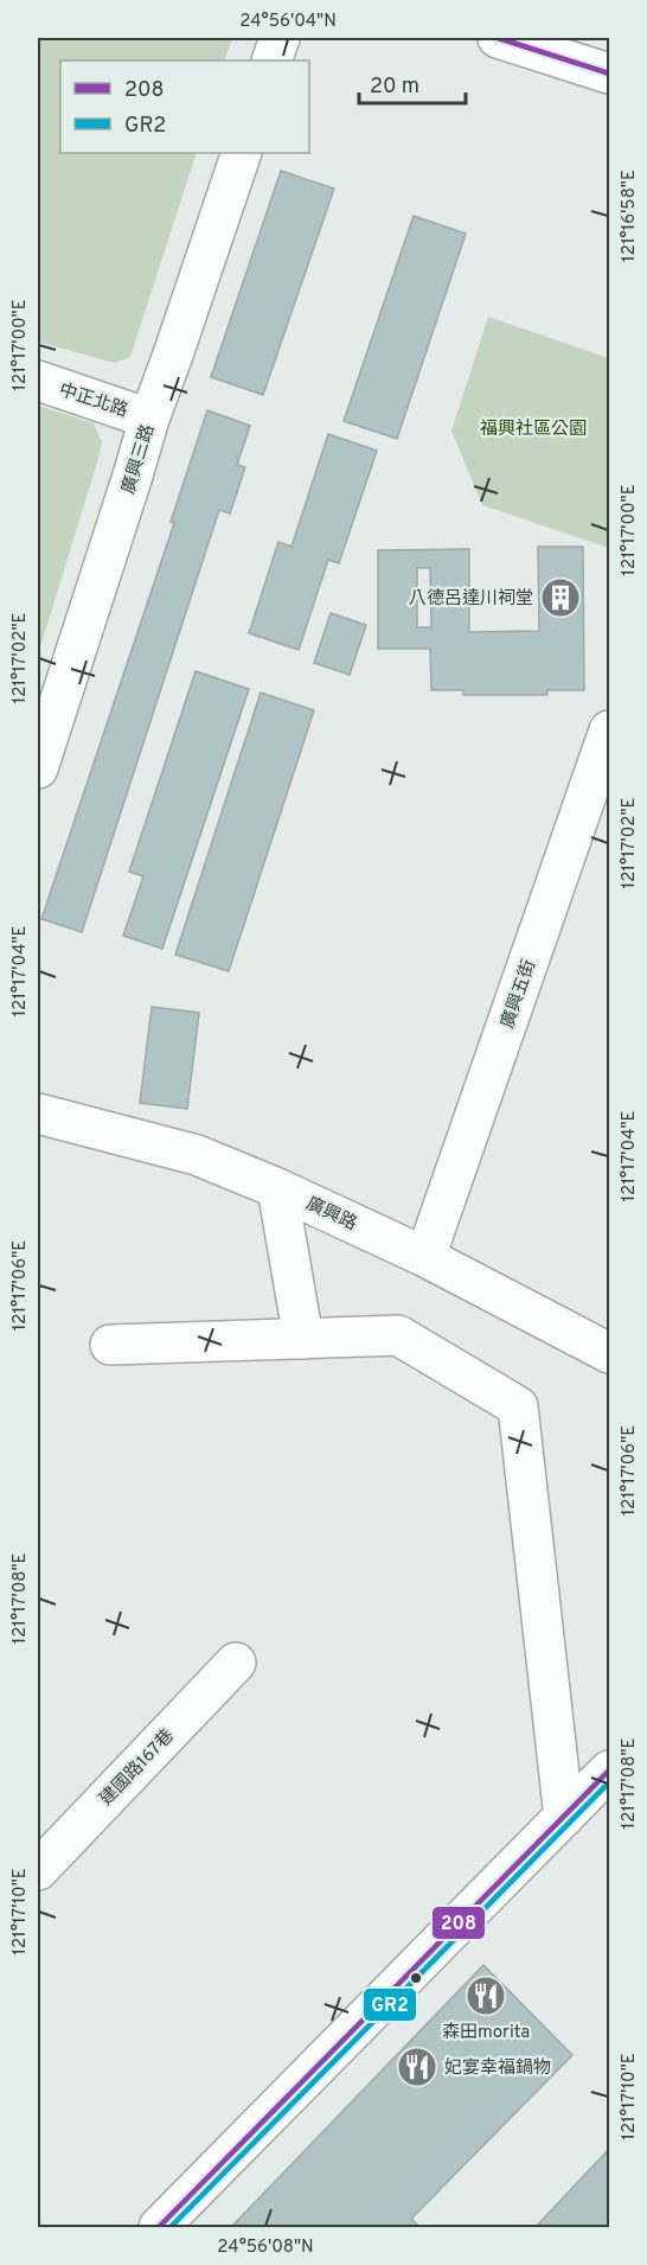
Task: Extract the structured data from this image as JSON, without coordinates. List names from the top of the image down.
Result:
{
  "streets": {
    "street": [
      "中正北路",
      "廣興三路",
      "廣興五街",
      "廣興路",
      "建國路167巷"
    ]
  },
  "crossings": [
    ["中正北路", "廣興三路"],
    ["廣興五街", "廣興路"]
  ],
  "parks": ["福興社區公園"],
  "places": {
    "building": ["八德呂達川祠堂"],
    "restaurant": ["森田morita", "妃宴幸福鍋物"]
  },
  "lines": ["transit line 208", "transit line GR2"],
  "legend": ["208", "GR2"],
  "scale_bar": "20 m",
  "coordinates": [
    "24°56'04\"N",
    "121°16'58\"E",
    "121°17'00\"E",
    "121°17'02\"E",
    "121°17'04\"E",
    "121°17'06\"E",
    "121°17'08\"E",
    "121°17'10\"E",
    "24°56'08\"N"
  ]
}
